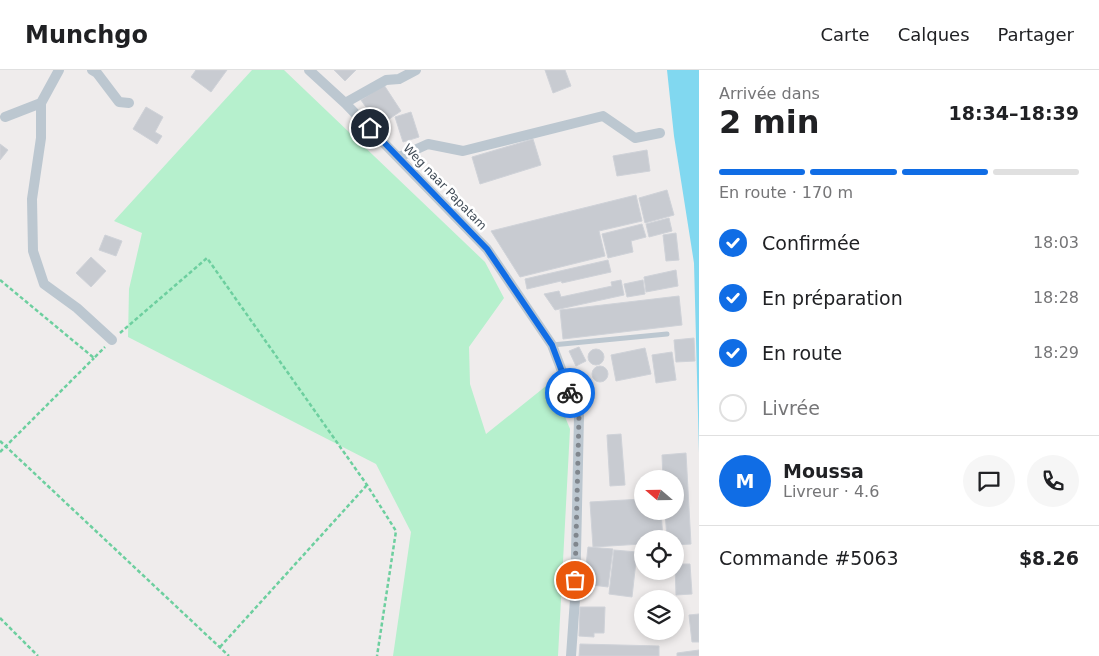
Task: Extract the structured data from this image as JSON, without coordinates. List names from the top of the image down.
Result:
{
  "streets": {
    "street": ["Weg naar Papatam"]
  },
  "north": "left",
  "page": {
    "header": "Munchgo",
    "nav": ["Carte", "Calques", "Partager"],
    "heading": ["2 min", "Arrivée dans", "18:34–18:39"],
    "panel": [
      "Moussa",
      "Livreur · 4.6",
      "Commande #5063",
      "$8.26"
    ],
    "bar": "En route · 170 m",
    "list": [
      ["Confirmée", "18:03"],
      ["En préparation", "18:28"],
      ["En route", "18:29"],
      "Livrée"
    ],
    "round": "M"
  }
}
